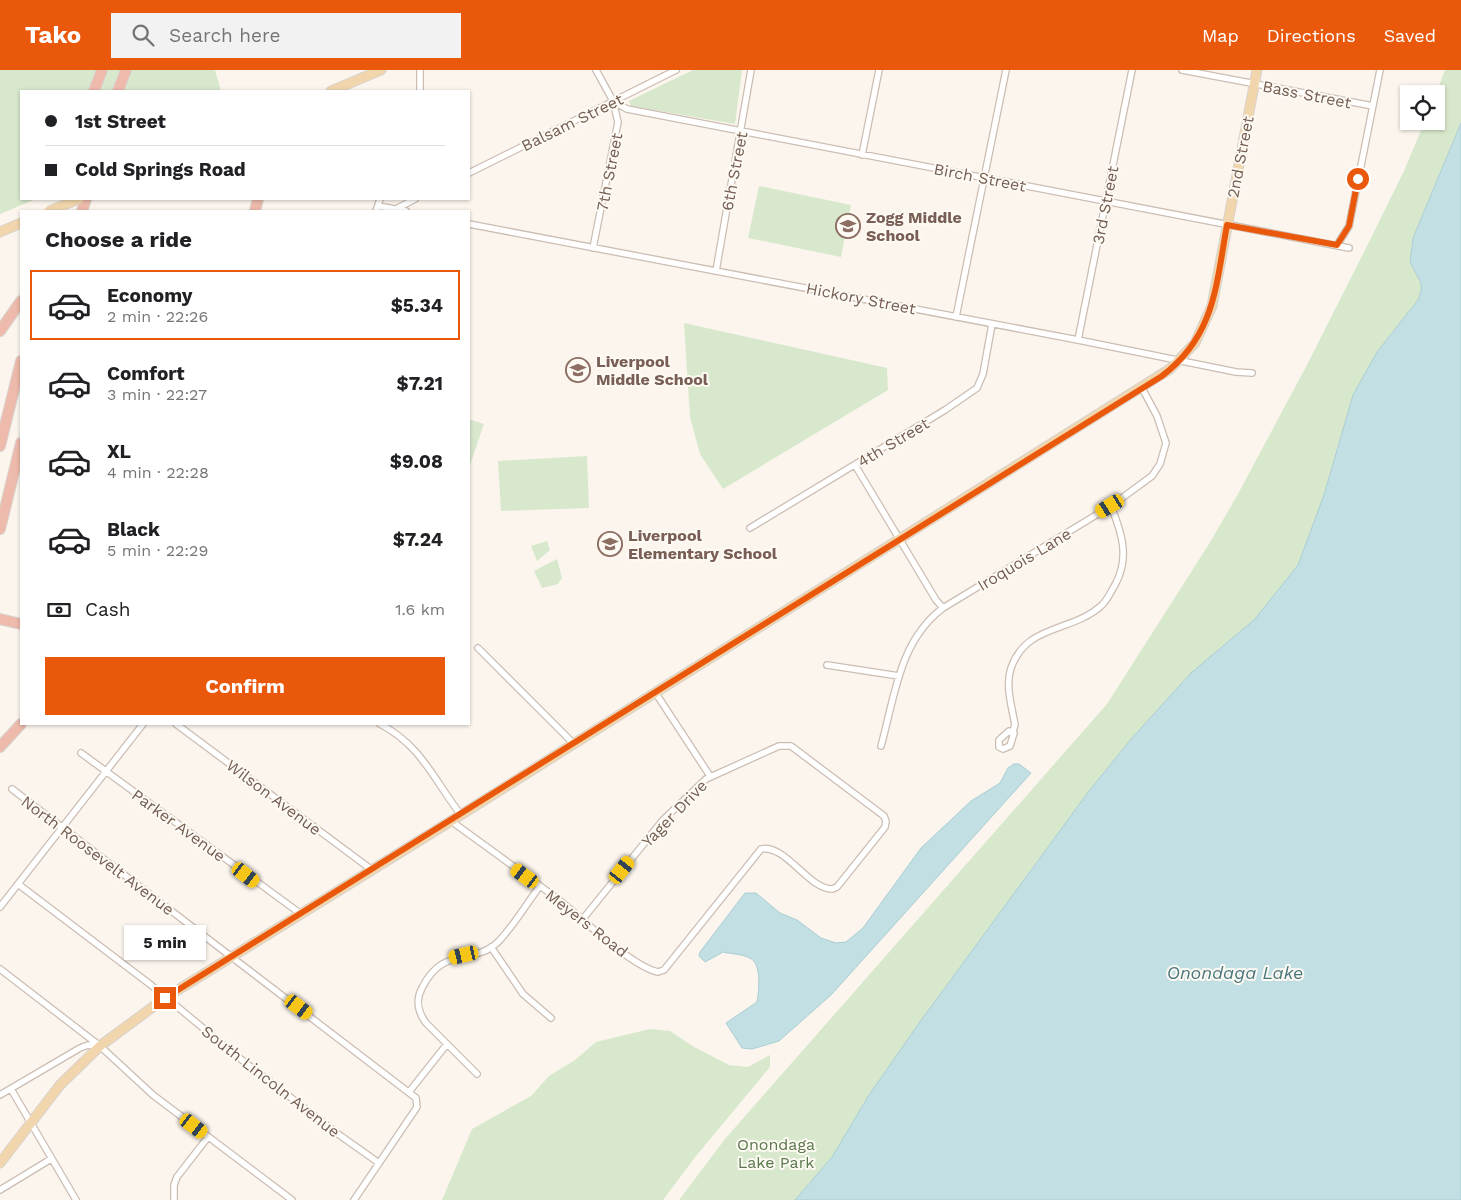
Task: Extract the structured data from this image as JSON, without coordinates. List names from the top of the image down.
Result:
{
  "streets": {
    "main road": ["2nd Street"],
    "street": [
      "Bass Street",
      "Balsam Street",
      "6th Street",
      "7th Street",
      "Birch Street",
      "3rd Street",
      "Hickory Street",
      "4th Street",
      "Iroquois Lane",
      "Wilson Avenue",
      "Yager Drive",
      "Parker Avenue",
      "North Roosevelt Avenue",
      "Meyers Road",
      "South Lincoln Avenue"
    ]
  },
  "crossings": [
    ["Bass Street", "2nd Street"],
    ["Balsam Street", "7th Street"],
    ["Balsam Street", "Birch Street"],
    ["2nd Street", "Birch Street"],
    ["2nd Street", "Hickory Street"],
    ["2nd Street", "Iroquois Lane"],
    ["2nd Street", "Wilson Avenue"],
    ["2nd Street", "Parker Avenue"],
    ["2nd Street", "North Roosevelt Avenue"],
    ["2nd Street", "Meyers Road"],
    ["2nd Street", "South Lincoln Avenue"],
    ["6th Street", "Birch Street"],
    ["6th Street", "Hickory Street"],
    ["7th Street", "Birch Street"],
    ["7th Street", "Hickory Street"],
    ["Birch Street", "3rd Street"],
    ["3rd Street", "Hickory Street"],
    ["Hickory Street", "4th Street"],
    ["Yager Drive", "Meyers Road"]
  ],
  "water": ["Onondaga Lake"],
  "parks": ["Onondaga Lake Park"],
  "places": {
    "school or university": ["Zogg Middle School", "Liverpool Middle School", "Liverpool Elementary School"]
  },
  "page": {
    "header": "Tako",
    "search": "Search here",
    "nav": ["Map", "Directions", "Saved"],
    "banner": ["1st Street", "Cold Springs Road"],
    "heading": "Choose a ride",
    "list": [
      {
        "name": "Economy",
        "note": "2 min · 22:26",
        "value": "$5.34"
      },
      {
        "name": "Comfort",
        "note": "3 min · 22:27",
        "value": "$7.21"
      },
      {
        "name": "XL",
        "note": "4 min · 22:28",
        "value": "$9.08"
      },
      {
        "name": "Black",
        "note": "5 min · 22:29",
        "value": "$7.24"
      }
    ],
    "pay": ["Cash", "1.6 km"],
    "buttons": "Confirm",
    "bubble": "5 min"
  }
}
